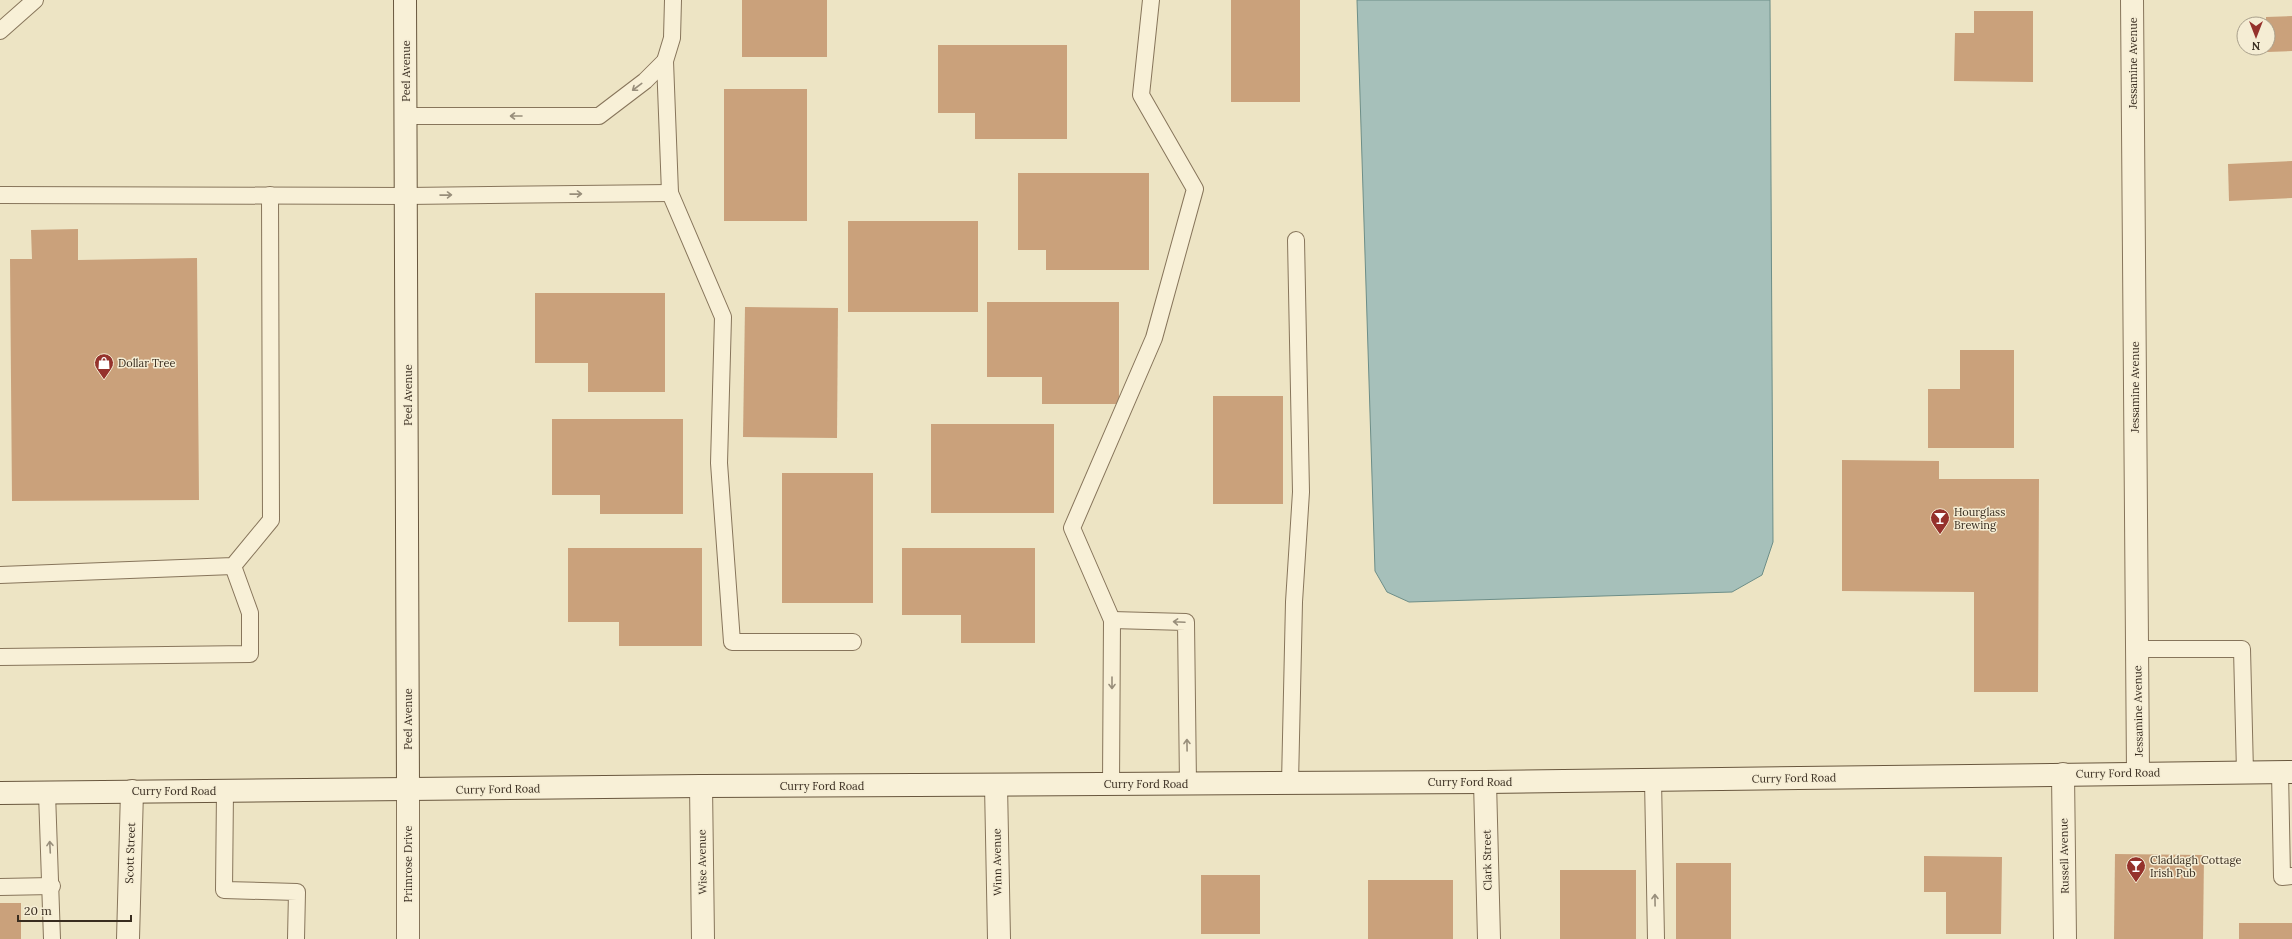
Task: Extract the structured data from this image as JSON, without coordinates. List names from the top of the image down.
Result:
{
  "streets": {
    "street": [
      "Jessamine Avenue",
      "Peel Avenue",
      "Curry Ford Road",
      "Scott Street",
      "Russell Avenue",
      "Clark Street",
      "Wise Avenue",
      "Winn Avenue",
      "Primrose Drive"
    ]
  },
  "crossings": [
    ["Jessamine Avenue", "Curry Ford Road"],
    ["Peel Avenue", "Curry Ford Road"],
    ["Peel Avenue", "Primrose Drive"],
    ["Curry Ford Road", "Scott Street"],
    ["Curry Ford Road", "Russell Avenue"],
    ["Curry Ford Road", "Clark Street"],
    ["Curry Ford Road", "Wise Avenue"],
    ["Curry Ford Road", "Winn Avenue"],
    ["Curry Ford Road", "Primrose Drive"]
  ],
  "places": {
    "shop": ["Dollar Tree"],
    "bar": ["Hourglass Brewing", "Claddagh Cottage Irish Pub"]
  },
  "scale_bar": "20 m",
  "north": "bottom"
}
